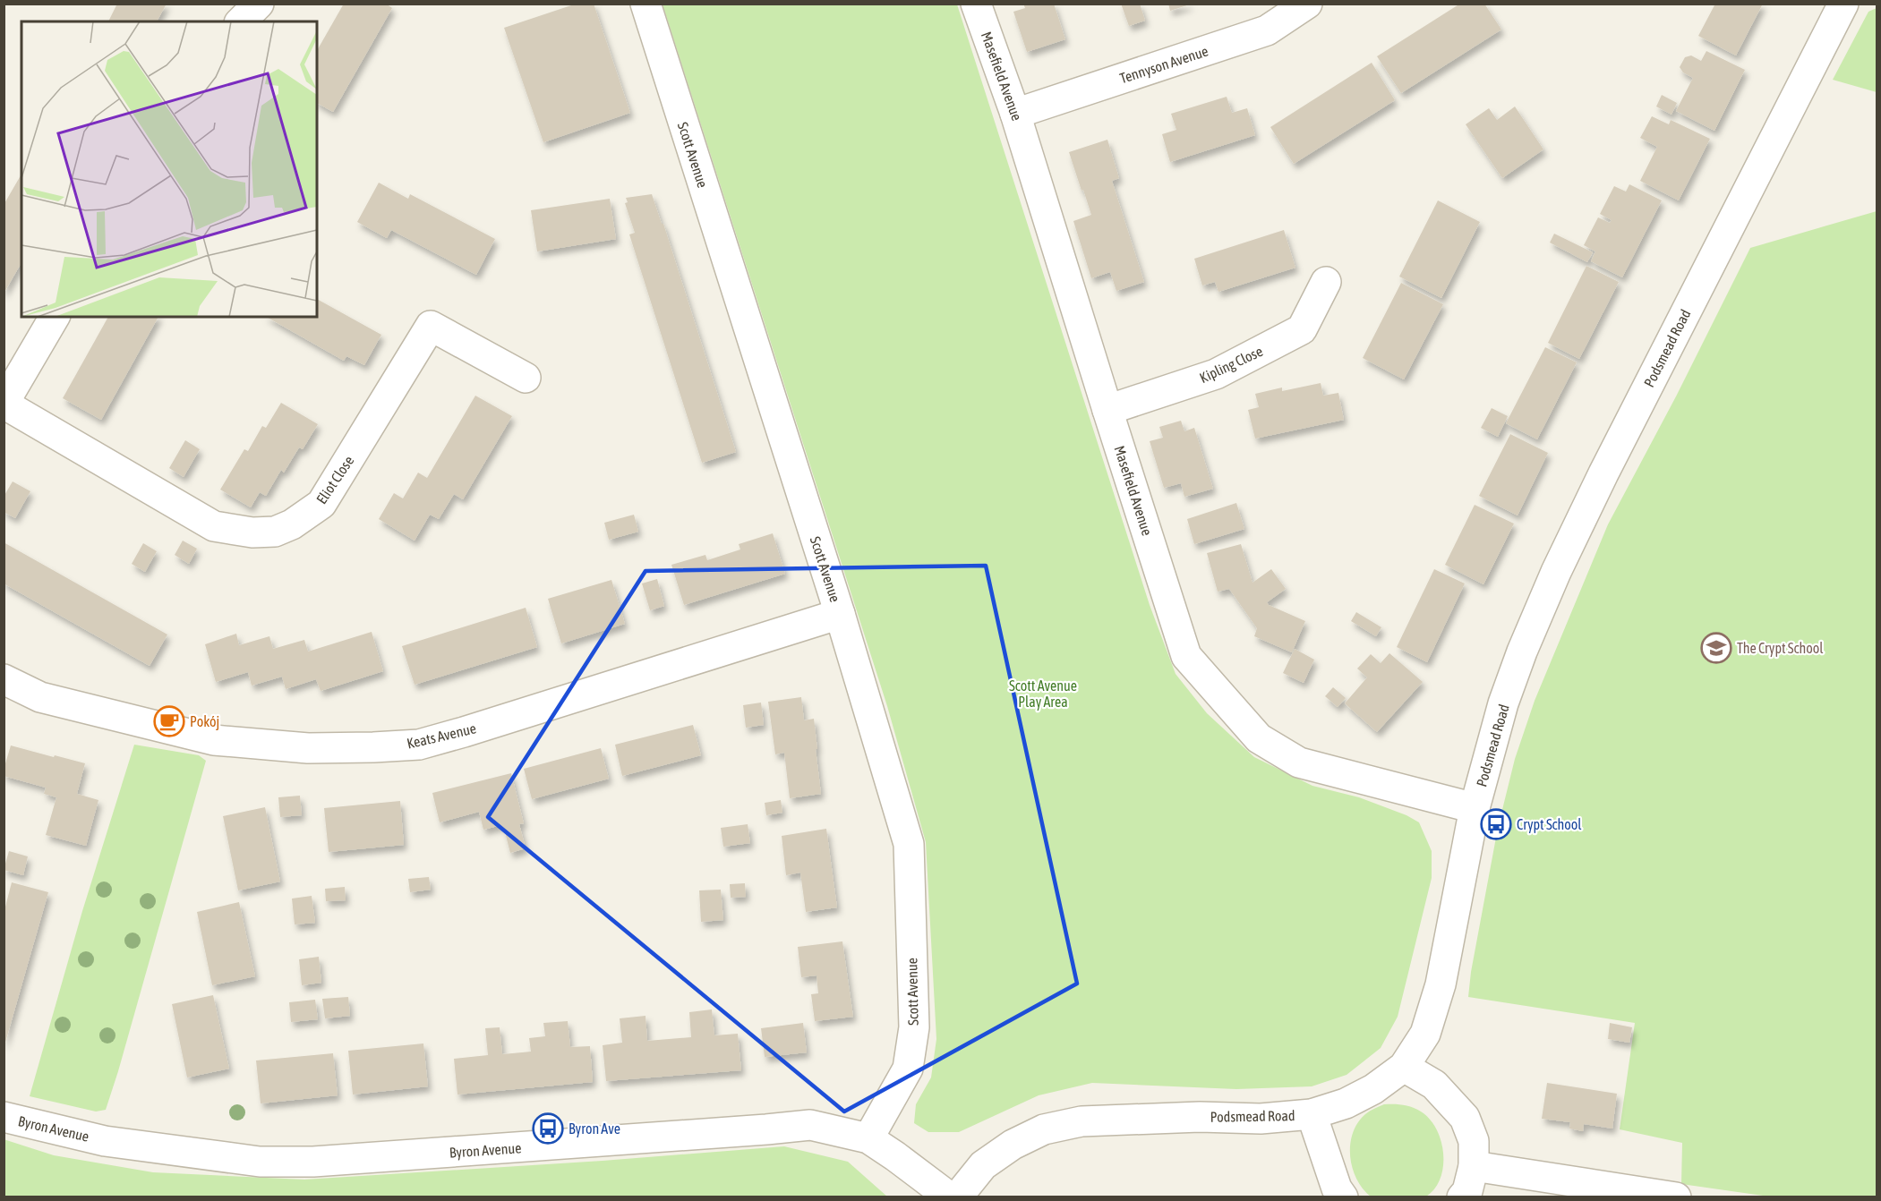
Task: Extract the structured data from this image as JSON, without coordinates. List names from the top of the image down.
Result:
{
  "streets": {
    "street": [
      "Tennyson Avenue",
      "Masefield Avenue",
      "Scott Avenue",
      "Podsmead Road",
      "Kipling Close",
      "Eliot Close",
      "Keats Avenue",
      "Byron Avenue"
    ]
  },
  "crossings": [
    ["Tennyson Avenue", "Masefield Avenue"],
    ["Masefield Avenue", "Podsmead Road"],
    ["Masefield Avenue", "Kipling Close"],
    ["Scott Avenue", "Keats Avenue"],
    ["Scott Avenue", "Byron Avenue"]
  ],
  "parks": ["Scott Avenue Play Area"],
  "places": {
    "school or university": ["The Crypt School"],
    "cafe": ["Pokój"],
    "bus stop": ["Crypt School", "Byron Ave"]
  }
}
